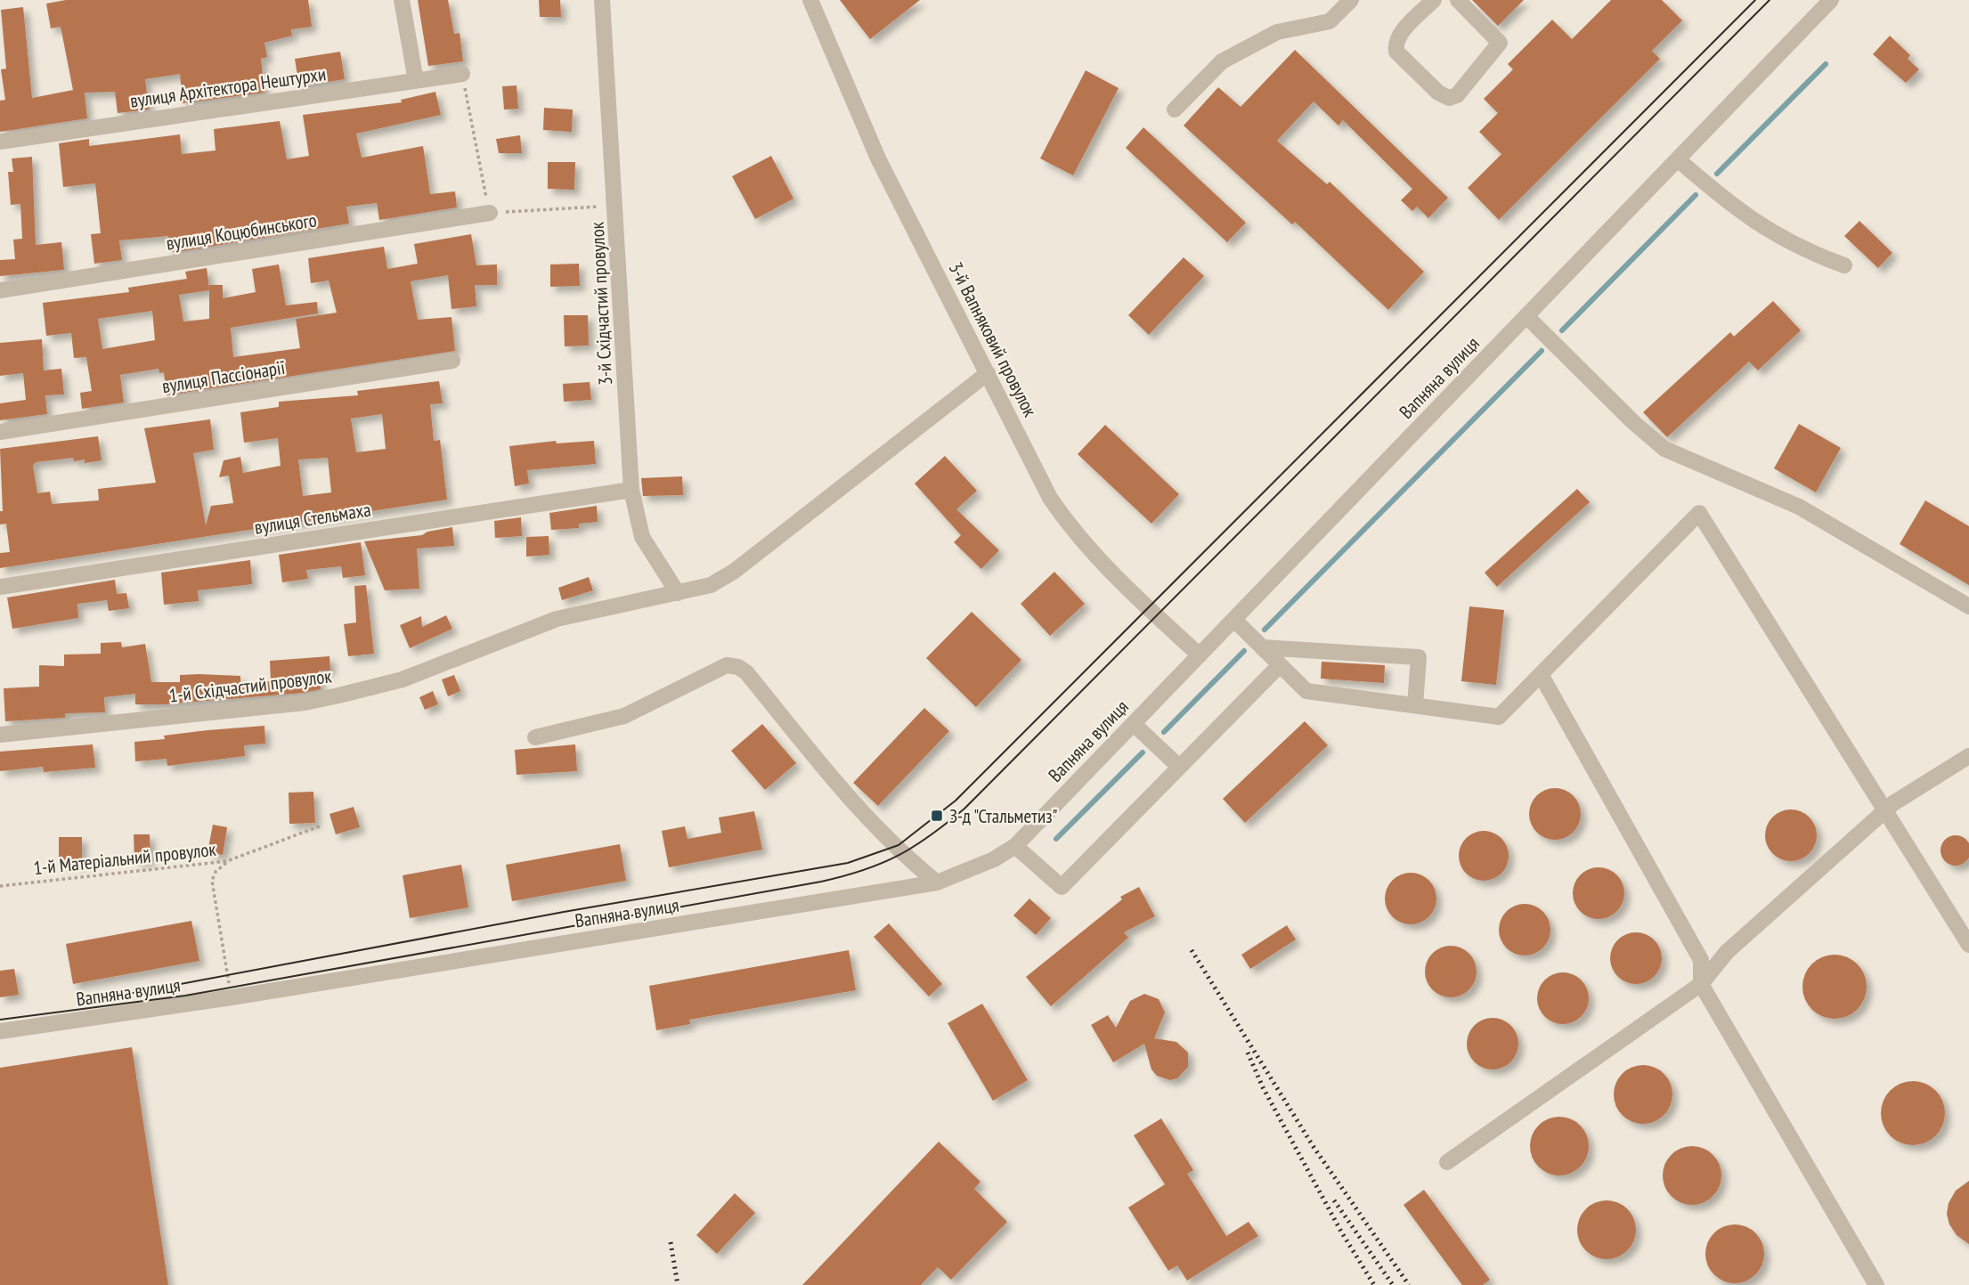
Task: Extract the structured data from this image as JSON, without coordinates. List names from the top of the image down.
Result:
{
  "streets": {
    "street": [
      "вулиця Архітектора Нештурхи",
      "вулиця Коцюбинського",
      "3-й Східчастий провулок",
      "3-й Вапняковий провулок",
      "вулиця Пассіонарії",
      "Вапняна вулиця",
      "вулиця Стельмаха",
      "1-й Східчастий провулок"
    ],
    "path": ["1-й Матеріальний провулок"]
  },
  "crossings": [
    ["3-й Східчастий провулок", "вулиця Стельмаха"],
    ["3-й Східчастий провулок", "1-й Східчастий провулок"],
    ["3-й Вапняковий провулок", "Вапняна вулиця"],
    ["3-й Вапняковий провулок", "1-й Східчастий провулок"]
  ],
  "places": {
    "transit": ["З-д \"Стальметиз\""]
  }
}
